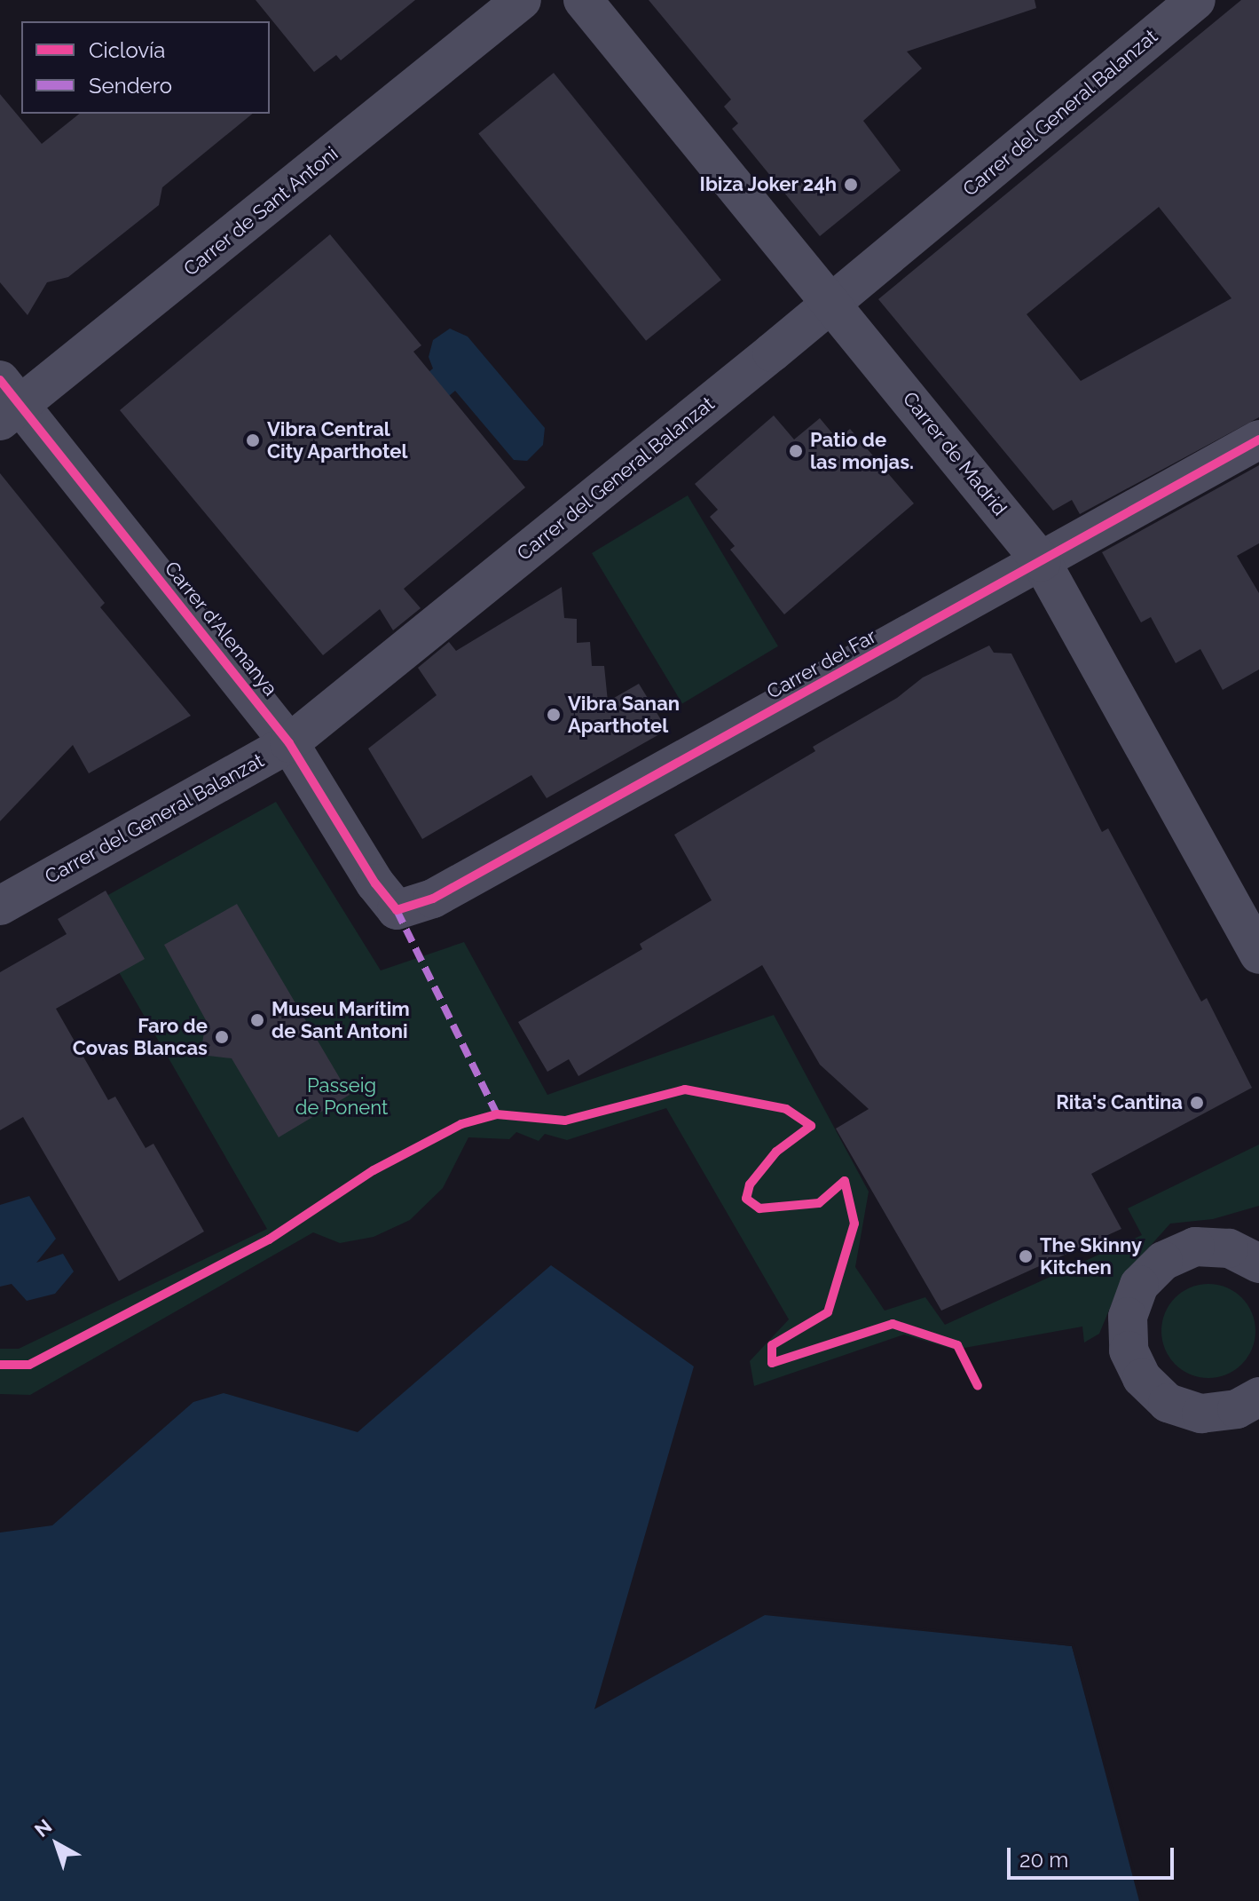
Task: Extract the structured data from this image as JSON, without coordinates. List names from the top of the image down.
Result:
{
  "streets": {
    "street": [
      "Carrer del General Balanzat",
      "Carrer de Sant Antoni",
      "Carrer de Madrid",
      "Carrer d'Alemanya",
      "Carrer del Far"
    ]
  },
  "crossings": [
    ["Carrer del General Balanzat", "Carrer de Madrid"],
    ["Carrer del General Balanzat", "Carrer d'Alemanya"],
    ["Carrer de Sant Antoni", "Carrer d'Alemanya"],
    ["Carrer de Madrid", "Carrer del Far"],
    ["Carrer d'Alemanya", "Carrer del Far"]
  ],
  "parks": ["Passeig de Ponent"],
  "places": [
    "Ibiza Joker 24h",
    "Vibra Central City Aparthotel",
    "Patio de las monjas.",
    "Vibra Sanan Aparthotel",
    "Museu Marítim de Sant Antoni",
    "Faro de Covas Blancas",
    "Rita's Cantina",
    "The Skinny Kitchen"
  ],
  "legend": ["Ciclovía", "Sendero"],
  "scale_bar": "20 m",
  "north": "top left"
}
